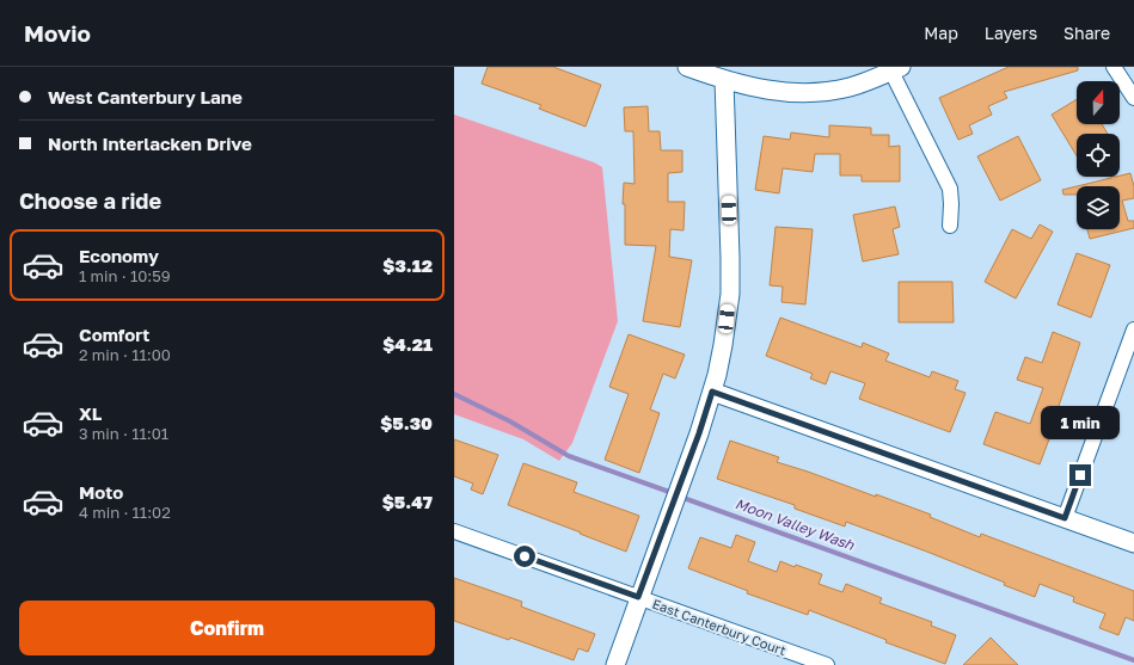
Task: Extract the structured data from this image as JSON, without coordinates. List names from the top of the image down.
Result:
{
  "streets": {
    "street": ["East Canterbury Court"]
  },
  "water": ["Moon Valley Wash"],
  "north": "top",
  "page": {
    "header": "Movio",
    "nav": ["Map", "Layers", "Share"],
    "banner": ["West Canterbury Lane", "North Interlacken Drive"],
    "heading": "Choose a ride",
    "list": [
      {
        "name": "Economy",
        "note": "1 min · 10:59",
        "value": "$3.12"
      },
      {
        "name": "Comfort",
        "note": "2 min · 11:00",
        "value": "$4.21"
      },
      {
        "name": "XL",
        "note": "3 min · 11:01",
        "value": "$5.30"
      },
      {
        "name": "Moto",
        "note": "4 min · 11:02",
        "value": "$5.47"
      }
    ],
    "bubble": "1 min",
    "buttons": "Confirm"
  }
}
